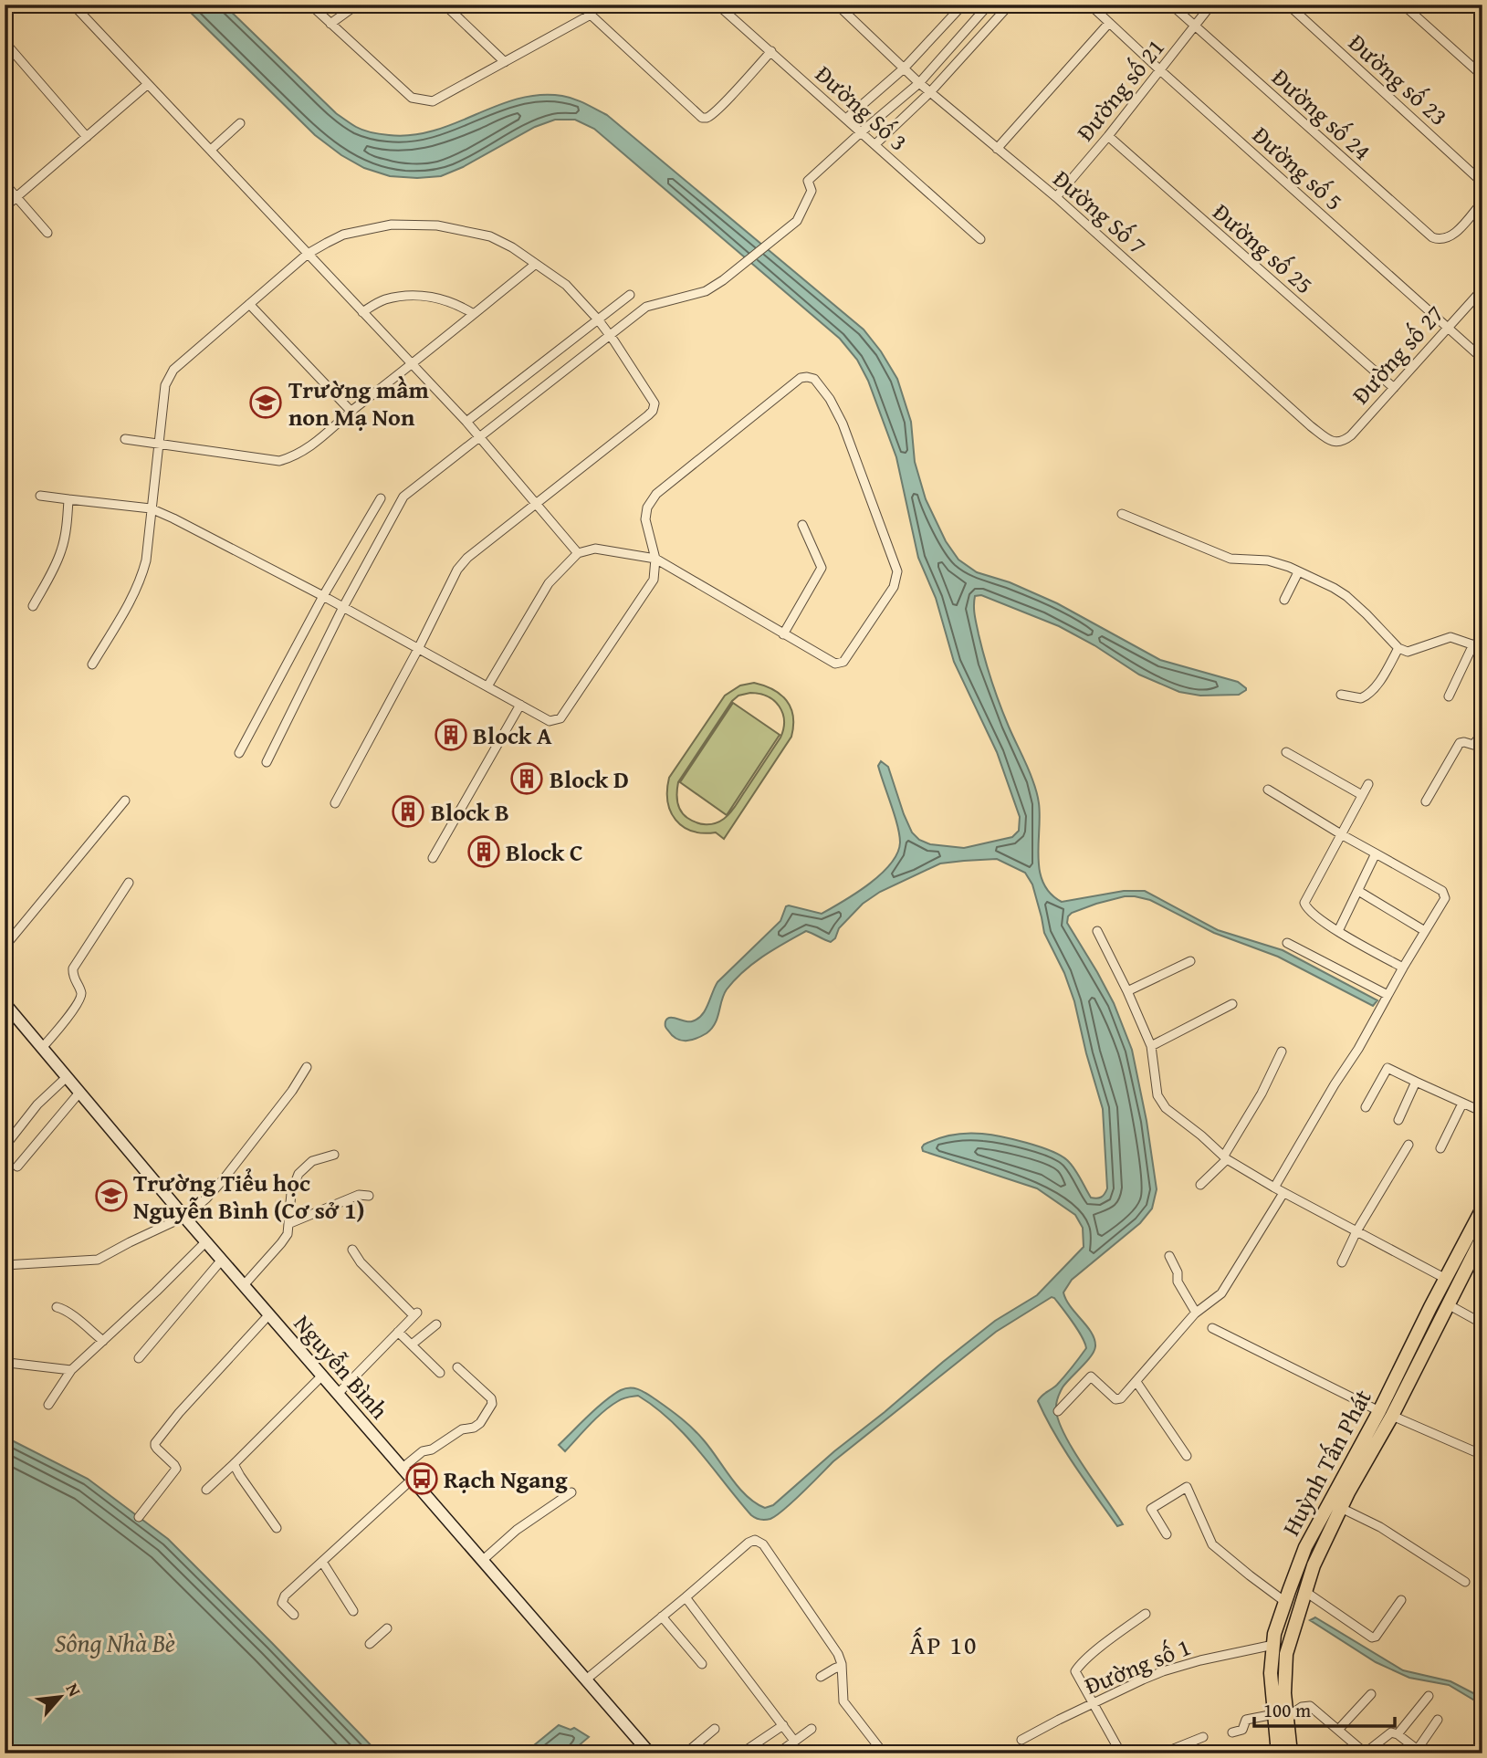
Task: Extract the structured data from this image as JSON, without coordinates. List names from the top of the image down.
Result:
{
  "streets": {
    "main road": ["Nguyễn Bình", "Huỳnh Tấn Phát"],
    "street": [
      "Đường số 23",
      "Đường số 21",
      "Đường Số 3",
      "Đường số 24",
      "Đường số 5",
      "Đường Số 7",
      "Đường số 25",
      "Đường số 27",
      "Đường số 1"
    ]
  },
  "crossings": [
    ["Đường số 21", "Đường số 24"],
    ["Đường số 21", "Đường số 5"],
    ["Đường số 21", "Đường Số 7"],
    ["Đường số 21", "Đường số 25"],
    ["Đường số 5", "Đường số 27"],
    ["Đường Số 7", "Đường số 27"],
    ["Đường số 25", "Đường số 27"],
    ["Huỳnh Tấn Phát", "Đường số 1"]
  ],
  "districts": ["ẤP 10"],
  "water": ["Sông Nhà Bè"],
  "places": {
    "school or university": ["Trường mầm non Mạ Non", "Trường Tiểu học Nguyễn Bình (Cơ sở 1)"],
    "building": [
      "Block A",
      "Block D",
      "Block B",
      "Block C"
    ],
    "bus stop": ["Rạch Ngang"]
  },
  "scale_bar": "100 m",
  "north": "top right"
}
